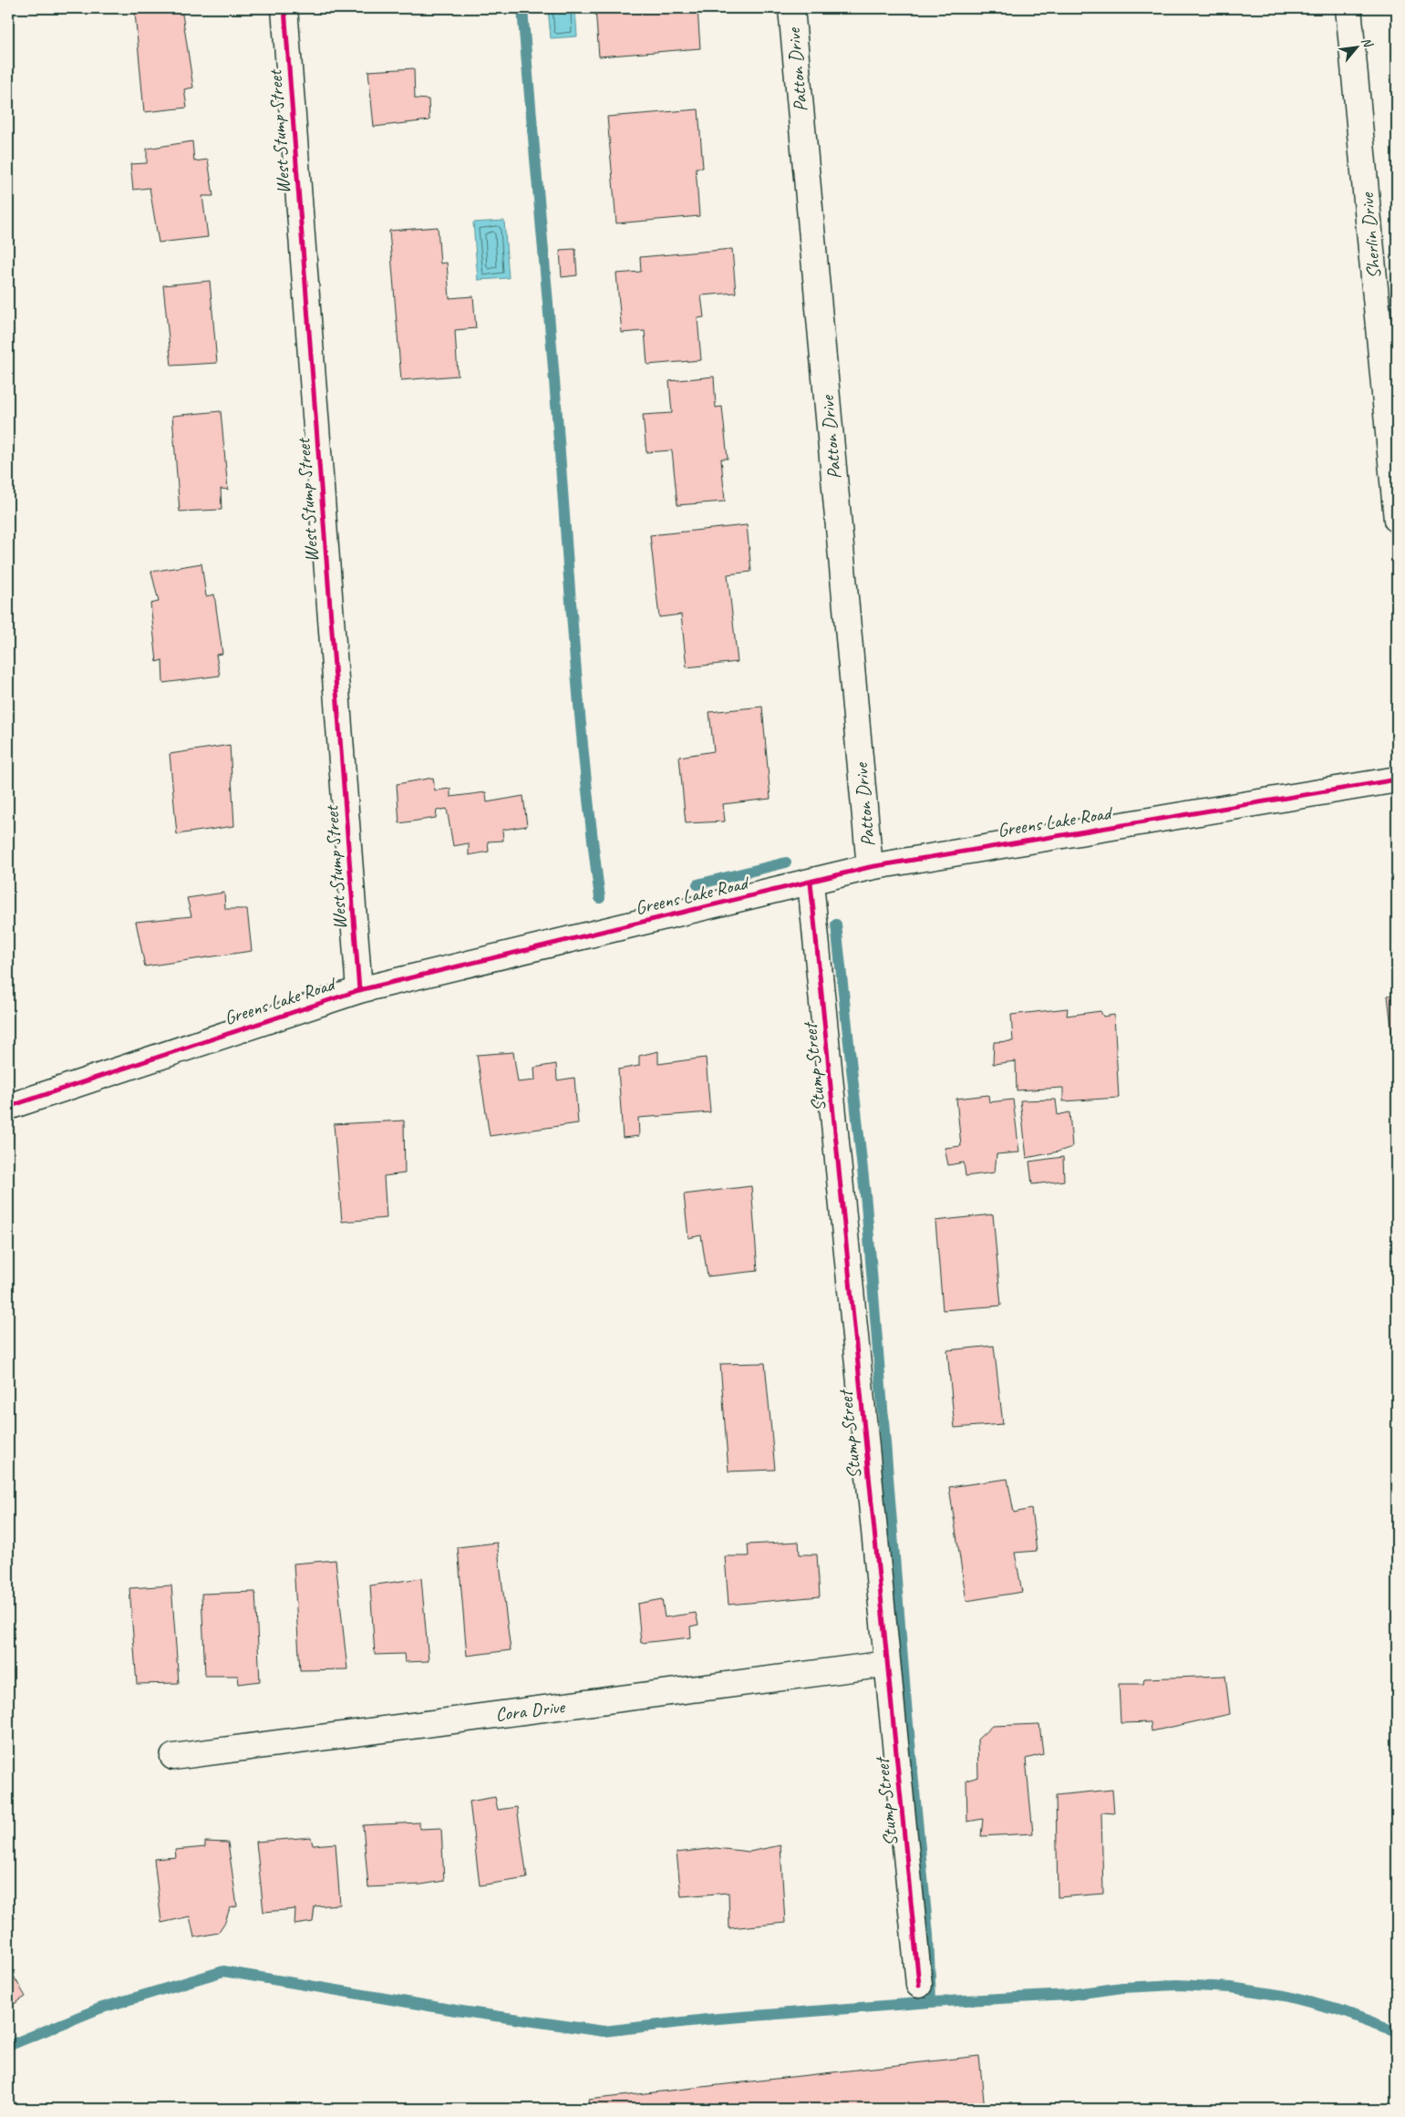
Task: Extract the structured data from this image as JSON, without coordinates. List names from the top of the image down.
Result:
{
  "streets": {
    "street": [
      "Patton Drive",
      "West Stump Street",
      "Sherlin Drive",
      "Greens Lake Road",
      "Stump Street",
      "Cora Drive"
    ]
  },
  "crossings": [
    ["Patton Drive", "Greens Lake Road"],
    ["West Stump Street", "Greens Lake Road"],
    ["Greens Lake Road", "Stump Street"],
    ["Stump Street", "Cora Drive"]
  ],
  "north": "top right"
}
